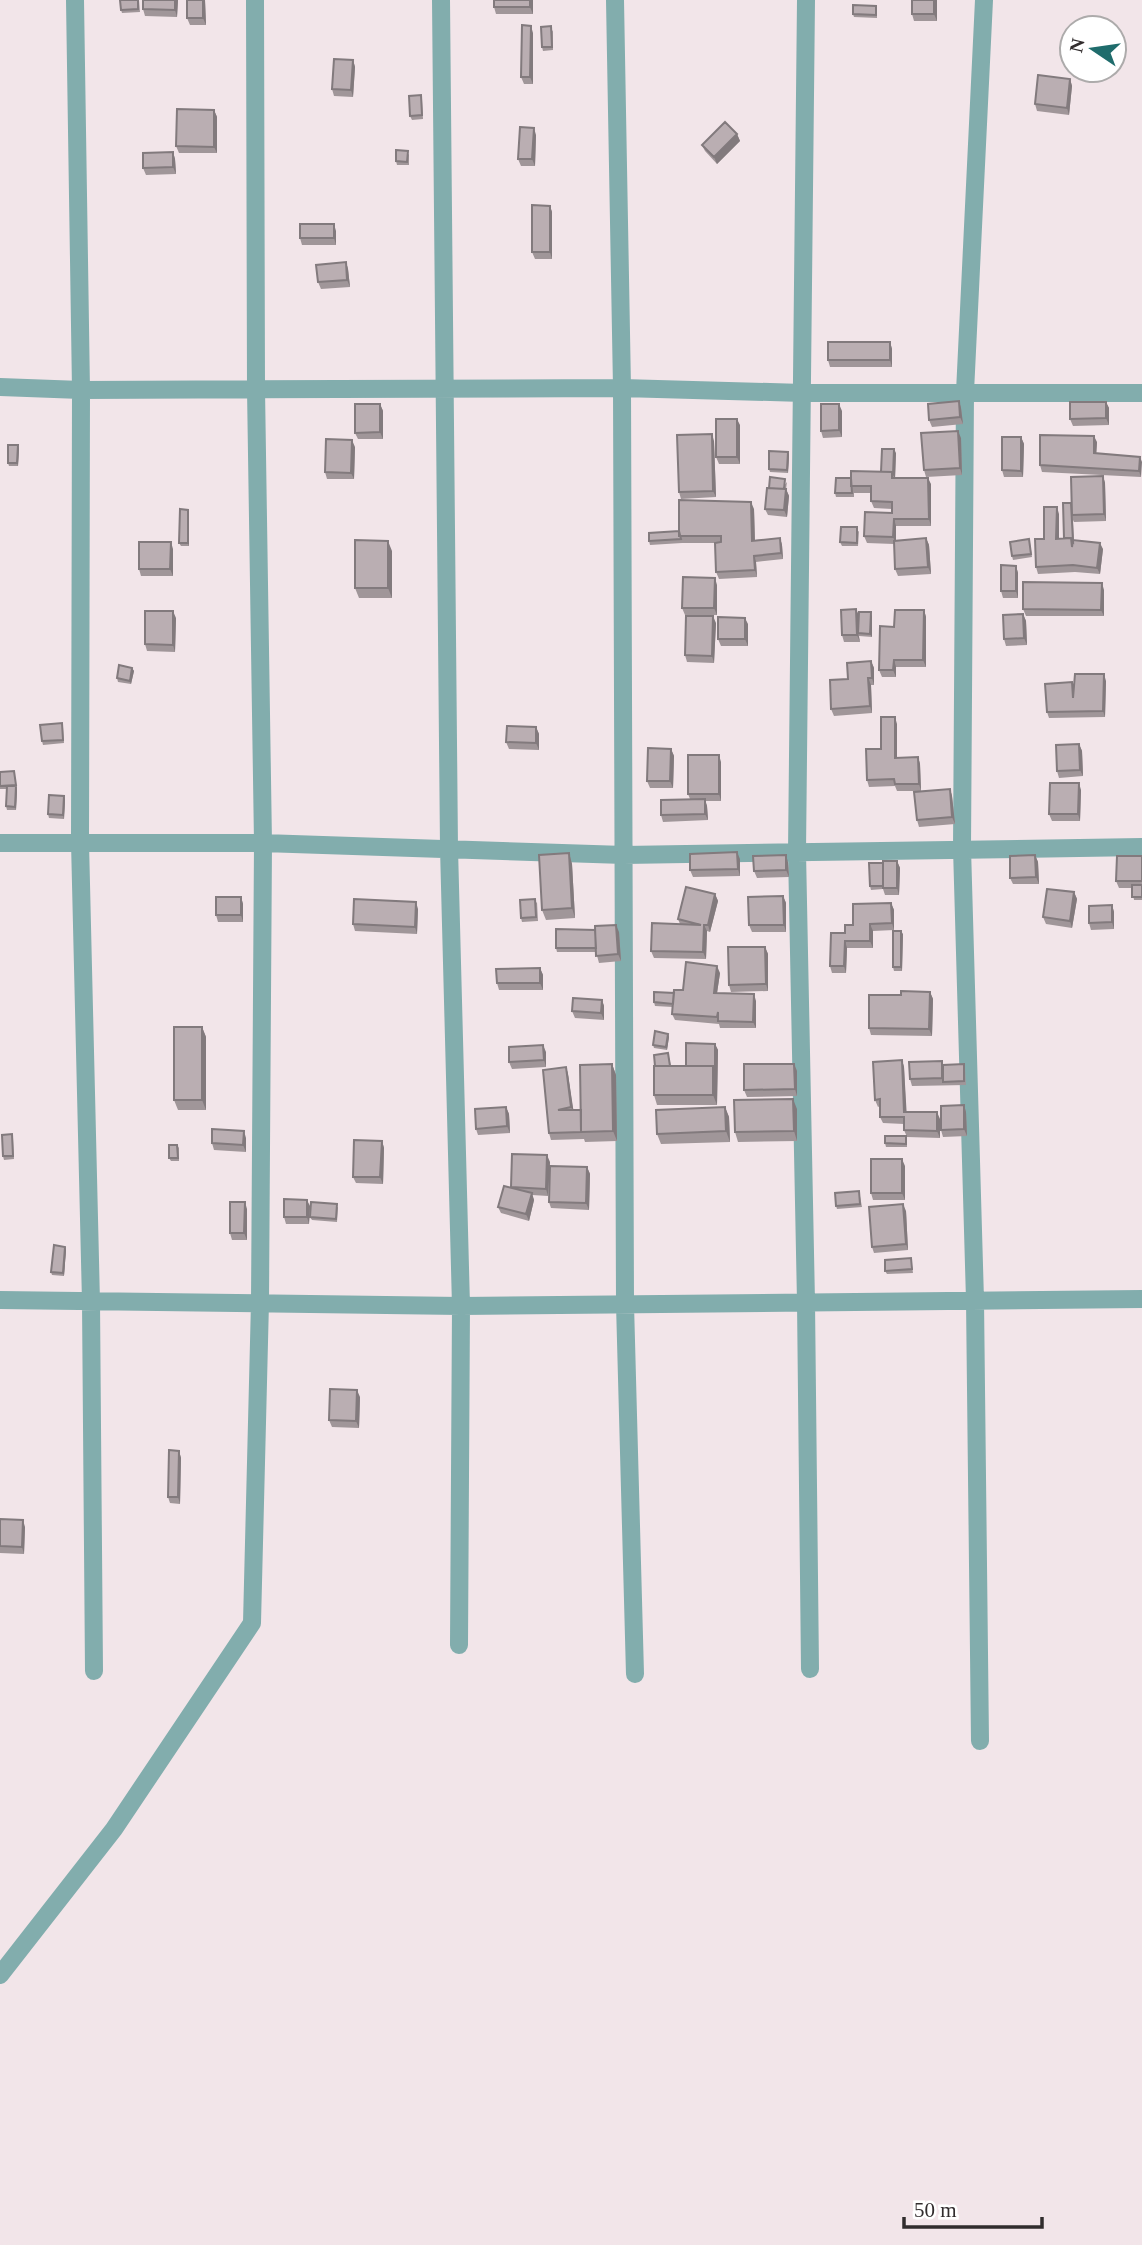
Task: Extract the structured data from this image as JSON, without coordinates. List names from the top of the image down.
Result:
{
  "scale_bar": "50 m",
  "north": "left"
}
